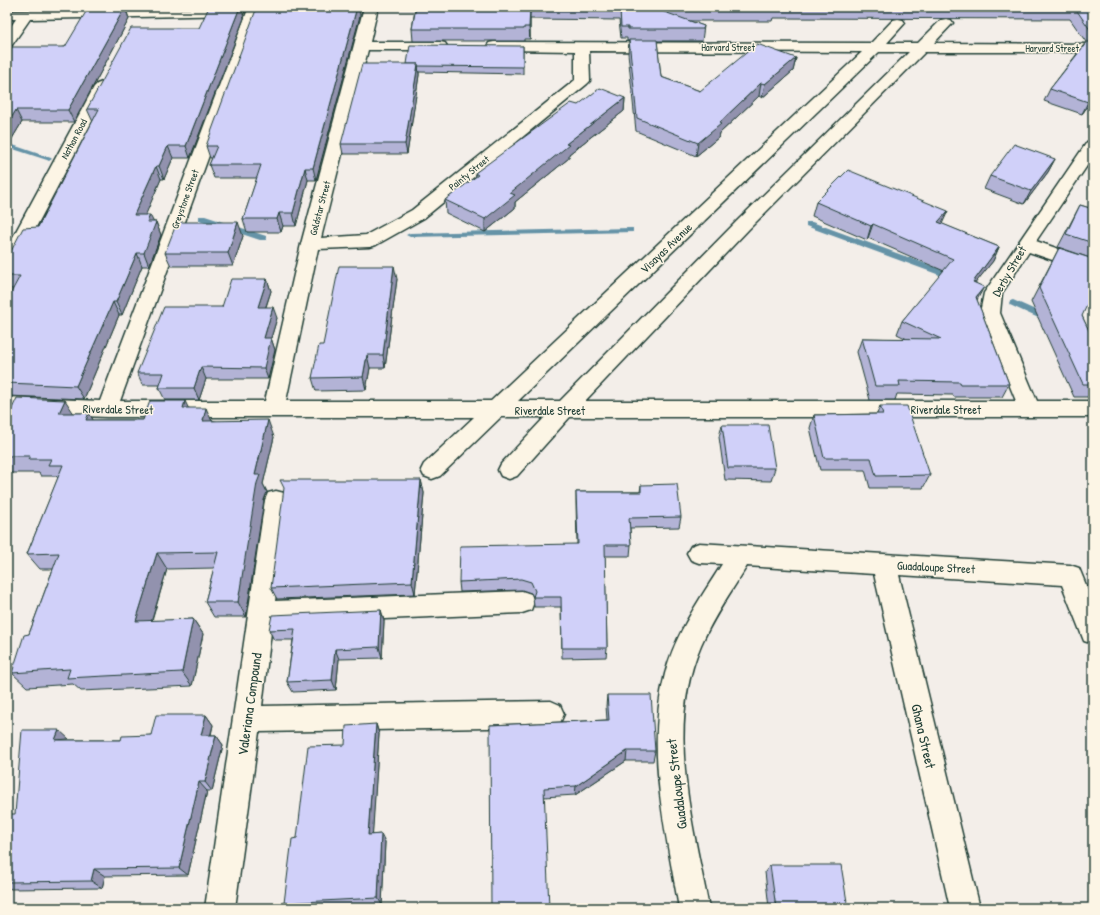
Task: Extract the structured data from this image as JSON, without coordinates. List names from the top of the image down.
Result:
{
  "streets": {
    "street": [
      "Harvard Street",
      "Nathan Road",
      "Painty Street",
      "Greystone Street",
      "Goldstar Street",
      "Visayas Avenue",
      "Derby Street",
      "Riverdale Street",
      "Guadaloupe Street",
      "Valeriana Compound",
      "Ghana Street"
    ]
  },
  "crossings": [
    ["Harvard Street", "Painty Street"],
    ["Harvard Street", "Visayas Avenue"],
    ["Painty Street", "Goldstar Street"],
    ["Greystone Street", "Riverdale Street"],
    ["Goldstar Street", "Riverdale Street"],
    ["Visayas Avenue", "Riverdale Street"],
    ["Derby Street", "Riverdale Street"],
    ["Guadaloupe Street", "Ghana Street"]
  ]
}
